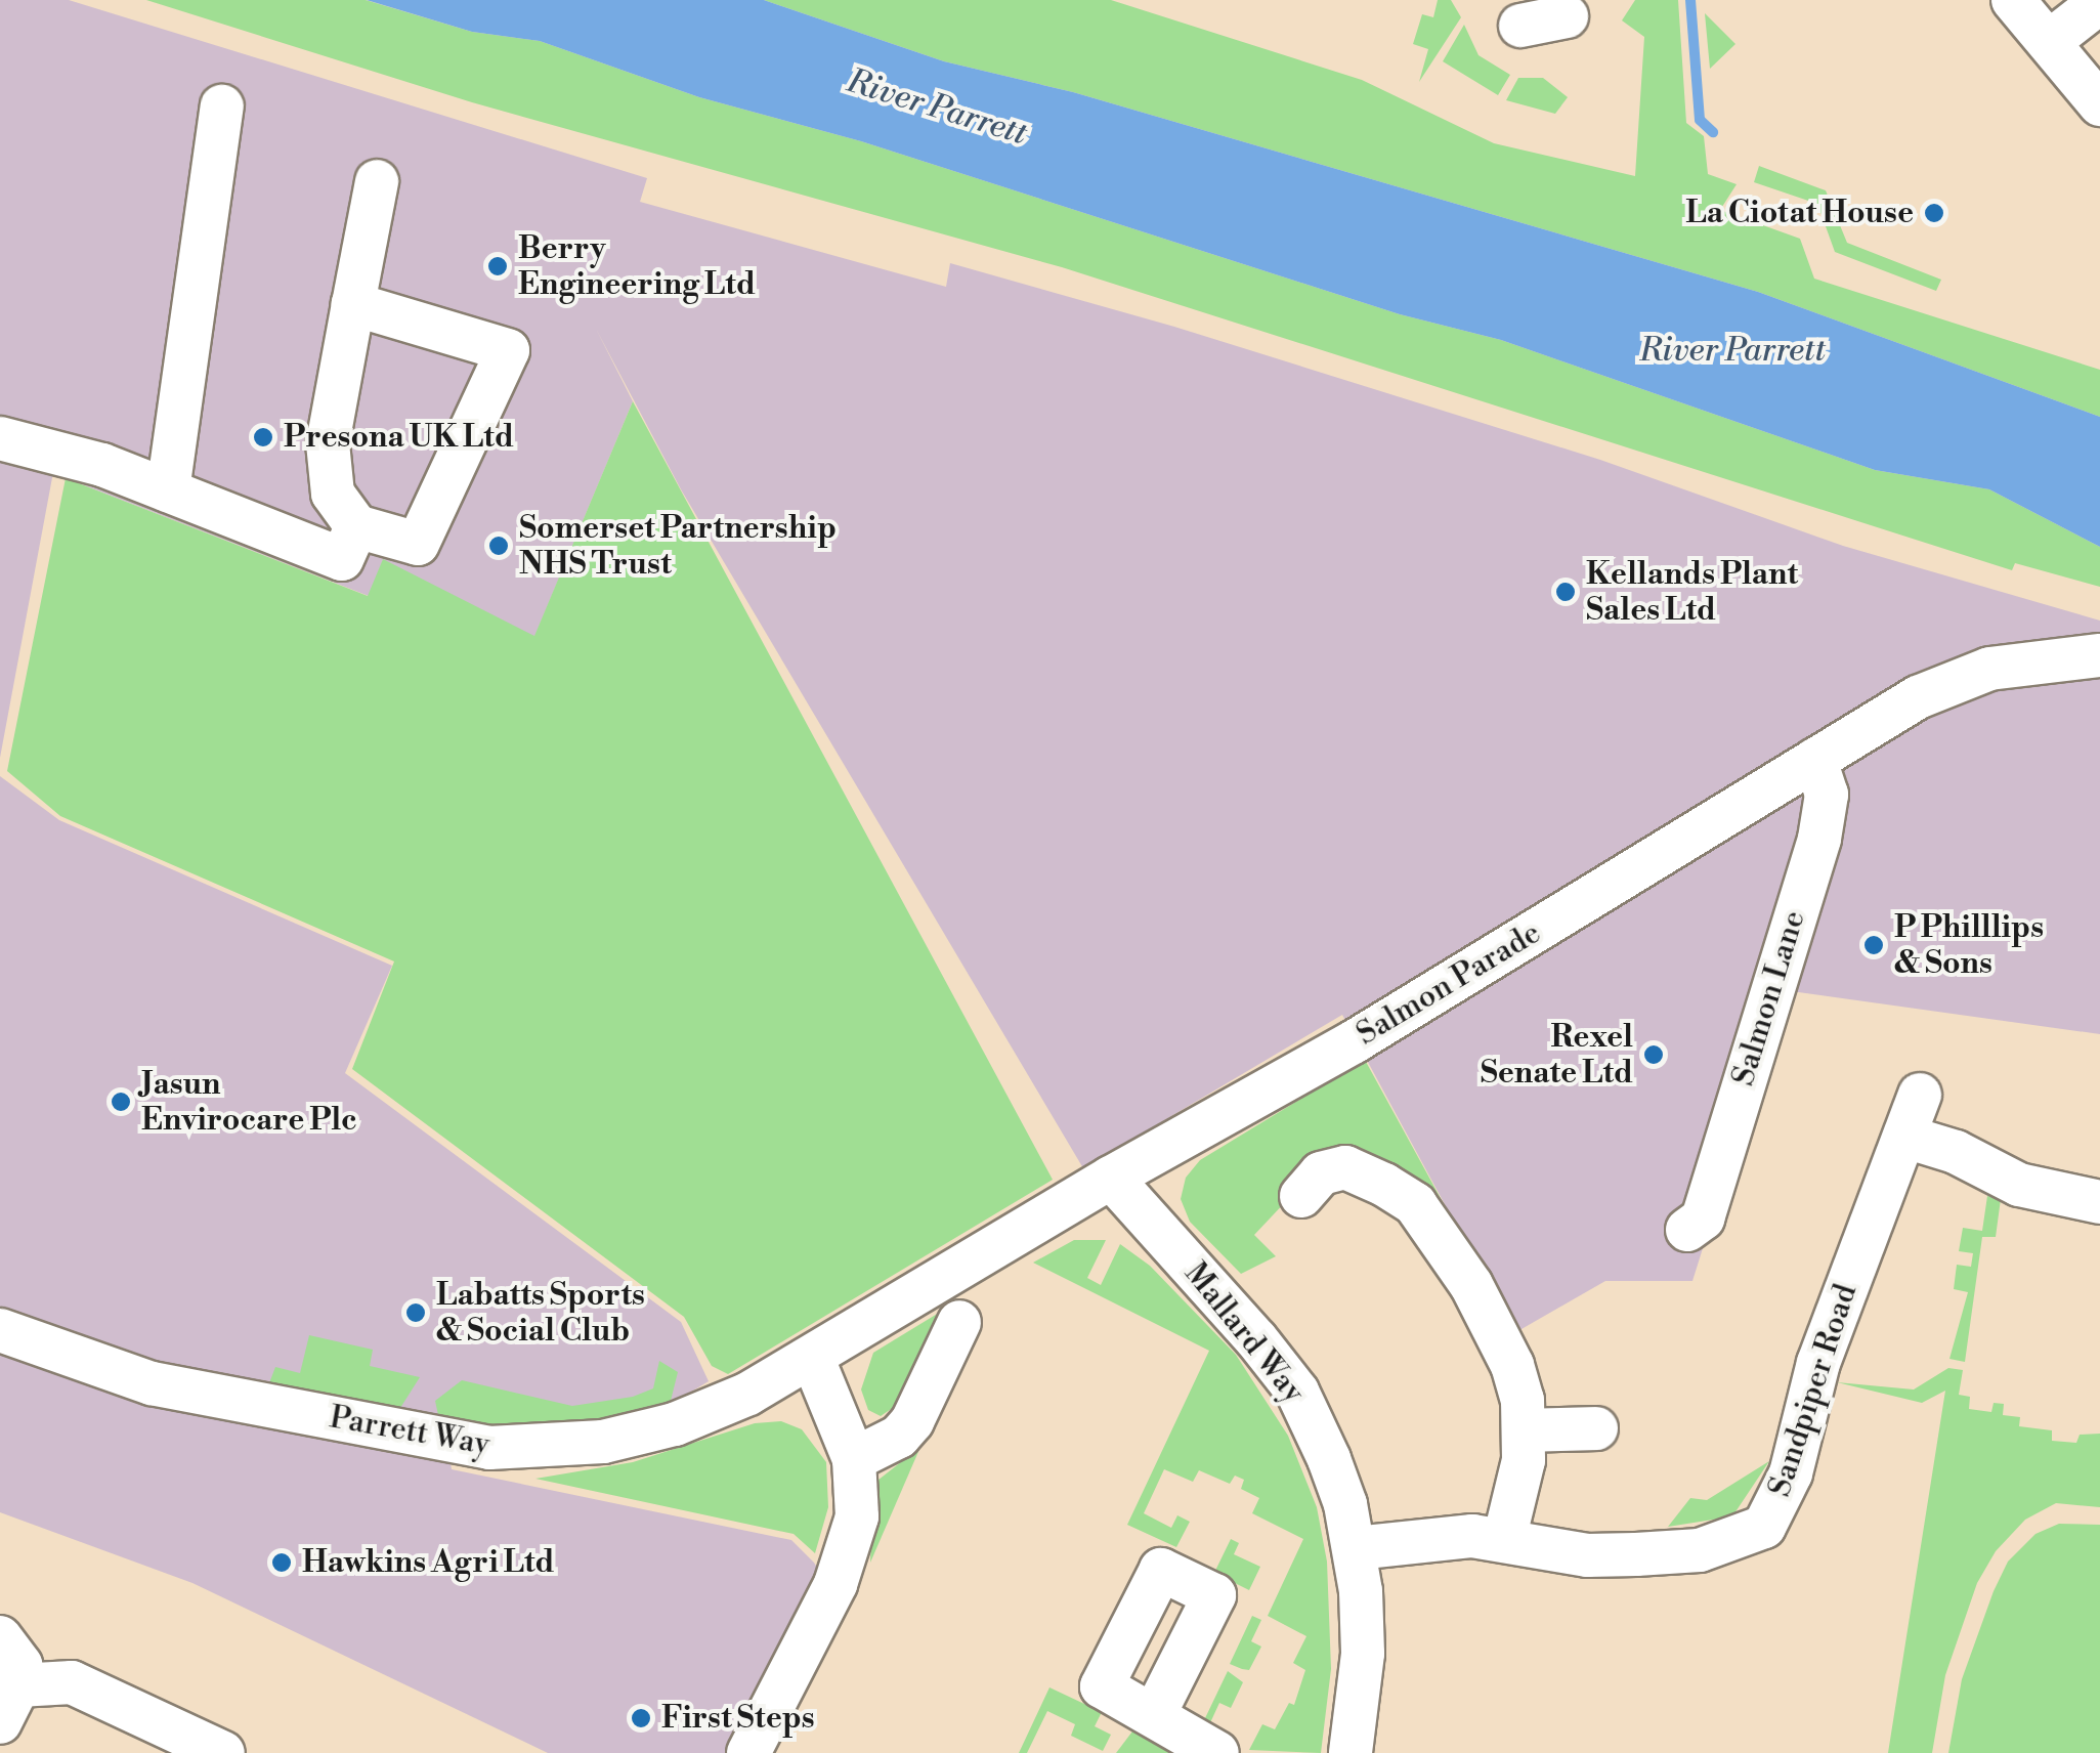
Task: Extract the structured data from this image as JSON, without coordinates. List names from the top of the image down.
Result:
{
  "streets": {
    "street": [
      "Salmon Parade",
      "Salmon Lane",
      "Mallard Way",
      "Sandpiper Road",
      "Parrett Way"
    ]
  },
  "crossings": [
    ["Salmon Parade", "Salmon Lane"],
    ["Salmon Parade", "Mallard Way"],
    ["Salmon Parade", "Parrett Way"],
    ["Mallard Way", "Sandpiper Road"]
  ],
  "water": ["River Parrett"],
  "places": [
    "La Ciotat House",
    "Berry Engineering Ltd",
    "Presona UK Ltd",
    "Somerset Partnership NHS Trust",
    "Kellands Plant Sales Ltd",
    "P Philllips & Sons",
    "Rexel Senate Ltd",
    "Jasun Envirocare Plc",
    "Labatts Sports & Social Club",
    "Hawkins Agri Ltd",
    "First Steps"
  ]
}
